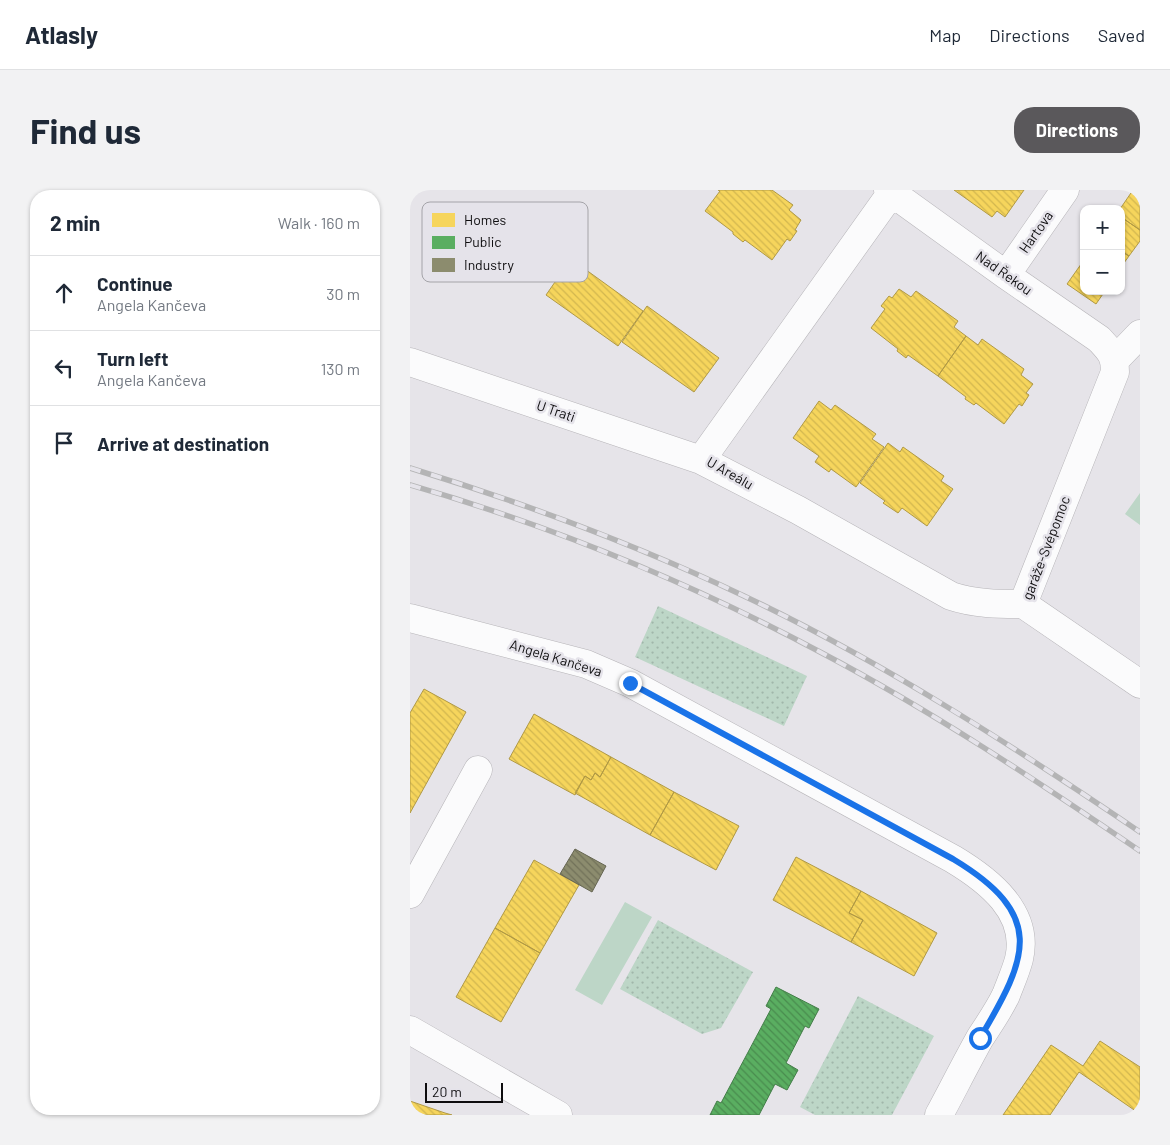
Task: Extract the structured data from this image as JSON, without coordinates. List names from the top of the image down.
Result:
{
  "streets": {
    "street": [
      "Hartova",
      "Nad Řekou",
      "U Trati",
      "U Areálu",
      "garáže-Svépomoc",
      "Angela Kančeva"
    ]
  },
  "crossings": [
    ["Hartova", "Nad Řekou"],
    ["Nad Řekou", "U Areálu"],
    ["Nad Řekou", "garáže-Svépomoc"],
    ["U Trati", "U Areálu"],
    ["U Areálu", "garáže-Svépomoc"]
  ],
  "legend": ["Homes", "Public", "Industry"],
  "scale_bar": "20 m",
  "page": {
    "header": "Atlasly",
    "nav": ["Map", "Directions", "Saved"],
    "buttons": "Directions",
    "title": "Find us",
    "heading": ["2 min", "Walk · 160 m"],
    "map_buttons": ["+", "−"],
    "list": [
      ["Continue", "Angela Kančeva", "30 m"],
      ["Turn left", "Angela Kančeva", "130 m"],
      "Arrive at destination"
    ],
    "scale": "20 m"
  }
}
